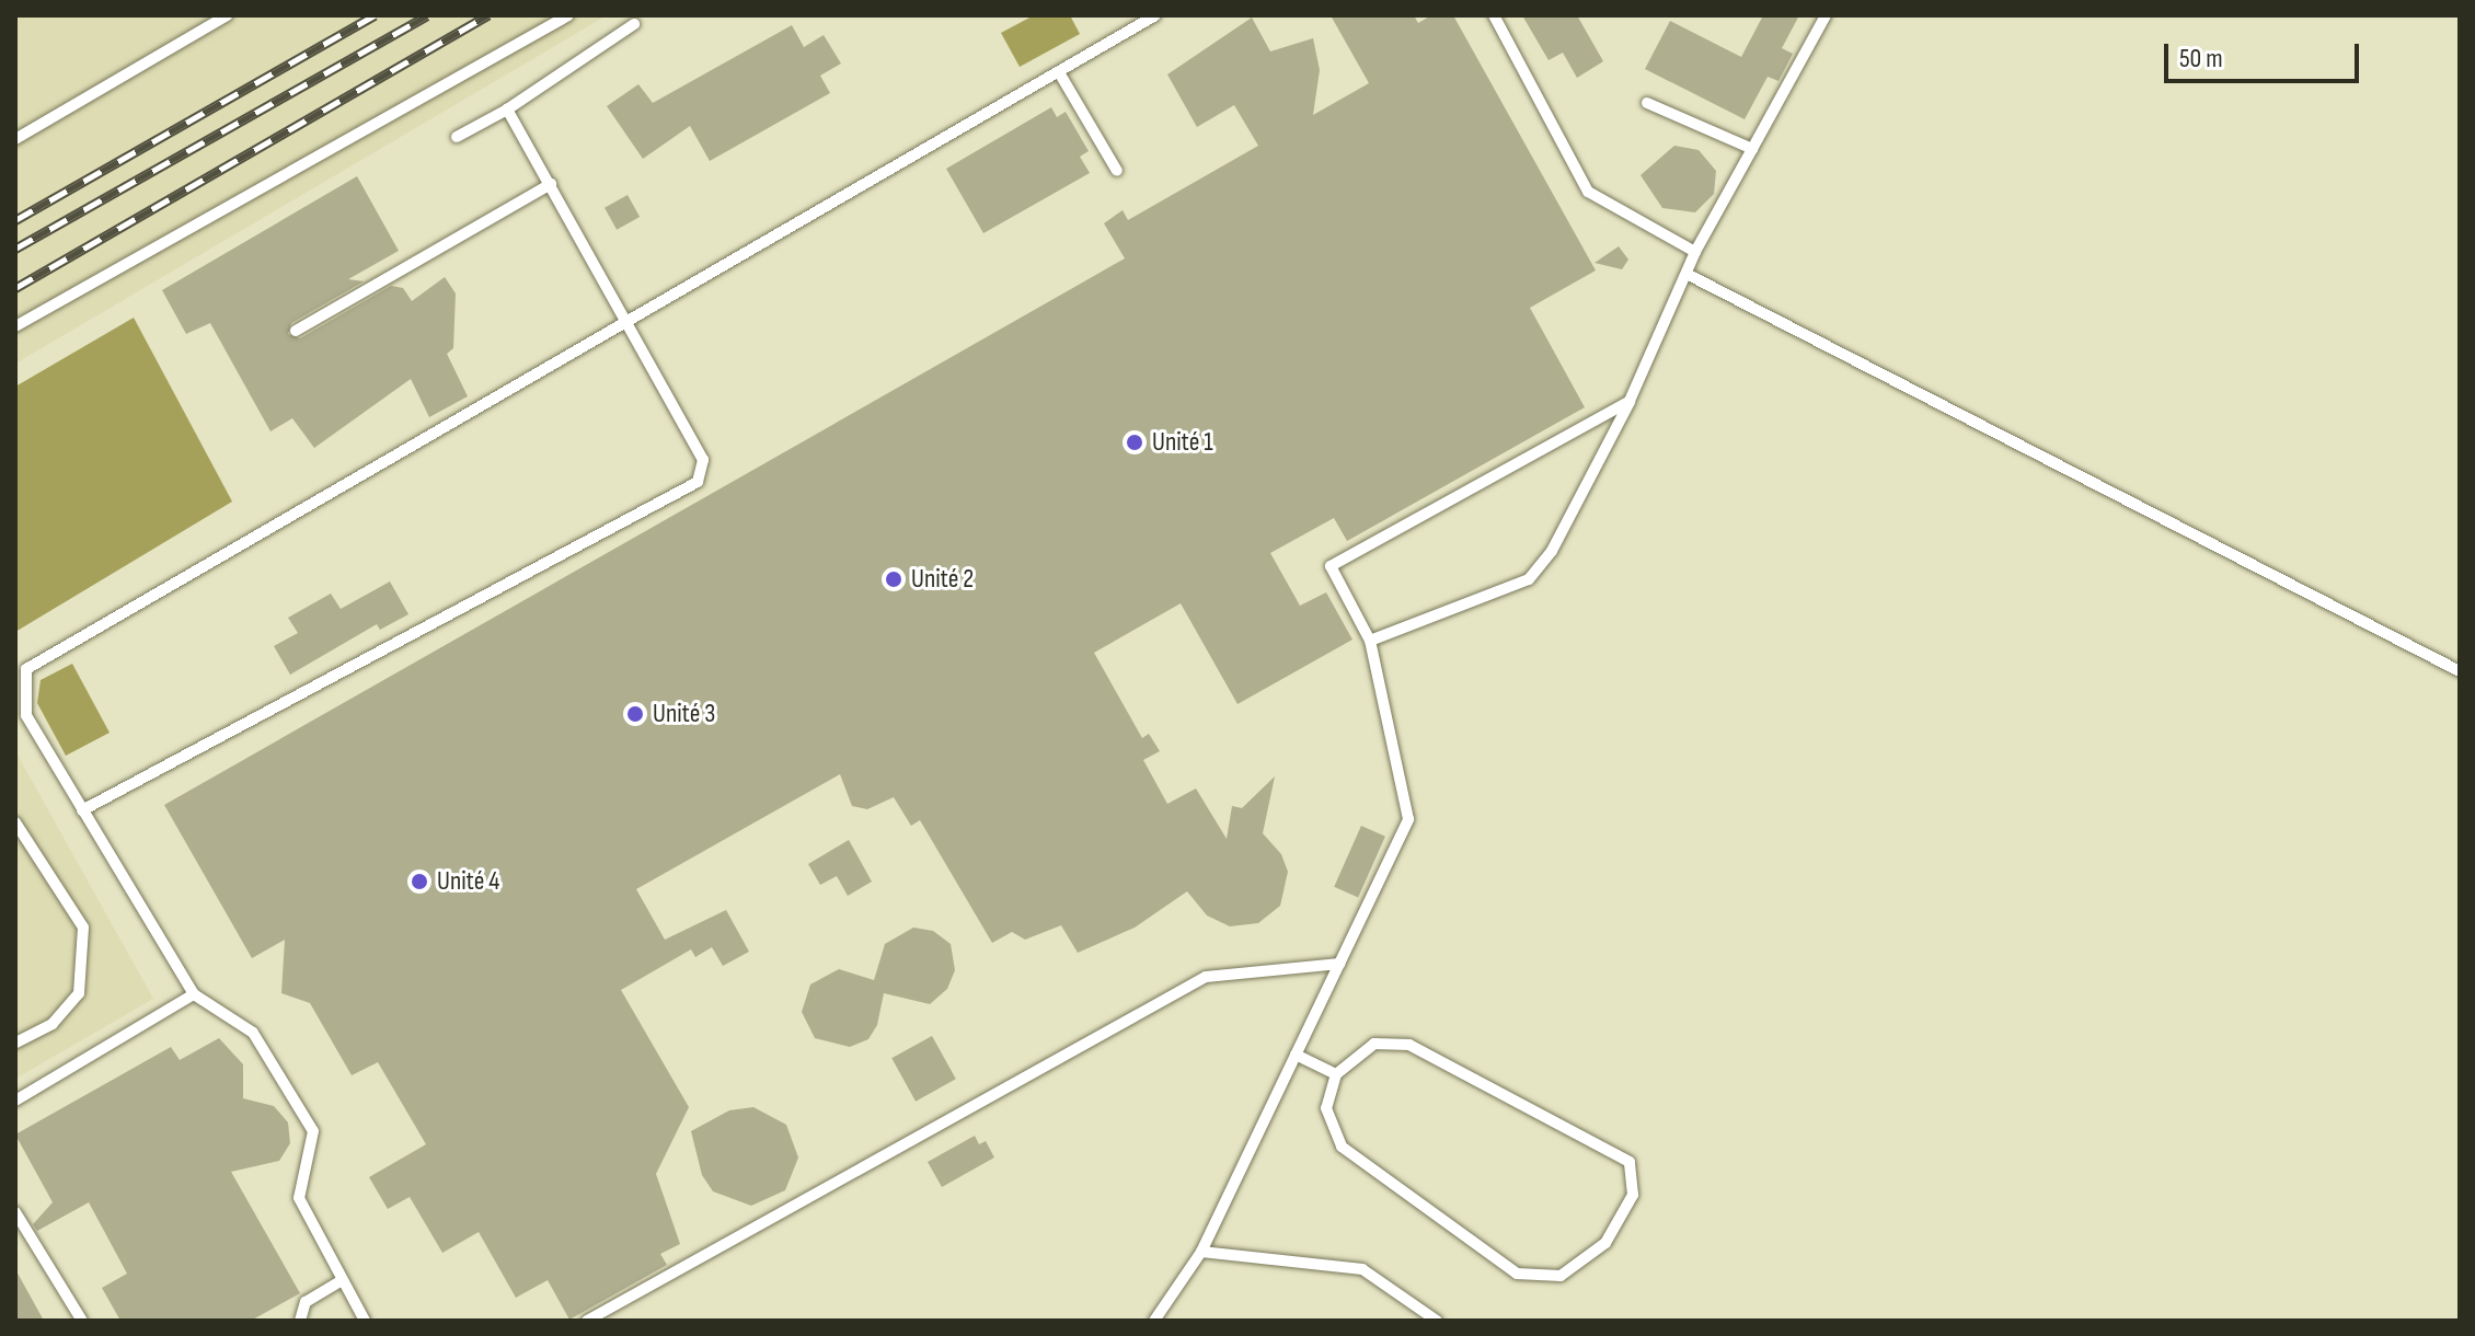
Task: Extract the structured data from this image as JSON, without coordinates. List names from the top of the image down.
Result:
{
  "places": [
    "Unité 1",
    "Unité 2",
    "Unité 3",
    "Unité 4"
  ],
  "scale_bar": "50 m"
}
